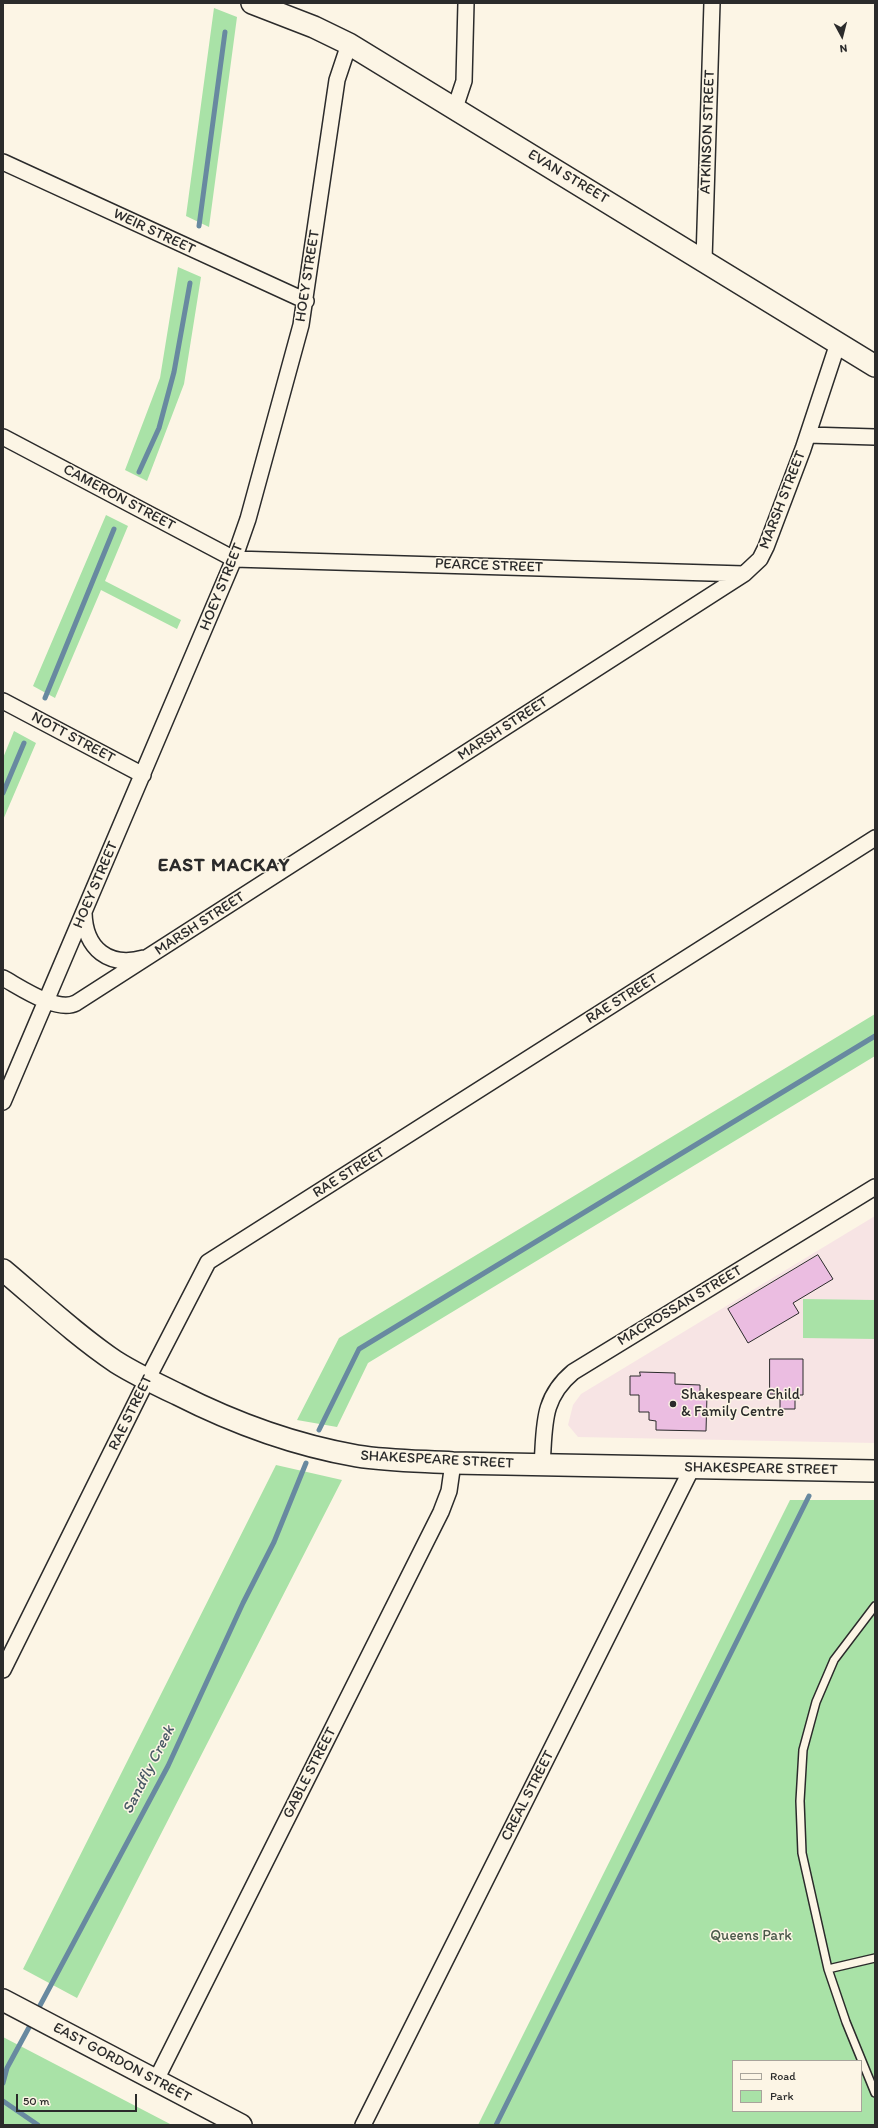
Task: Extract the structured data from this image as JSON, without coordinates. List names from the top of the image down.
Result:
{
  "streets": {
    "street": [
      "ATKINSON STREET",
      "EVAN STREET",
      "WEIR STREET",
      "HOEY STREET",
      "CAMERON STREET",
      "MARSH STREET",
      "PEARCE STREET",
      "NOTT STREET",
      "RAE STREET",
      "MACROSSAN STREET",
      "SHAKESPEARE STREET",
      "GABLE STREET",
      "CREAL STREET",
      "EAST GORDON STREET"
    ]
  },
  "crossings": [
    ["ATKINSON STREET", "EVAN STREET"],
    ["EVAN STREET", "HOEY STREET"],
    ["EVAN STREET", "MARSH STREET"],
    ["WEIR STREET", "HOEY STREET"],
    ["HOEY STREET", "CAMERON STREET"],
    ["HOEY STREET", "MARSH STREET"],
    ["HOEY STREET", "PEARCE STREET"],
    ["HOEY STREET", "NOTT STREET"],
    ["CAMERON STREET", "PEARCE STREET"],
    ["MARSH STREET", "PEARCE STREET"],
    ["RAE STREET", "SHAKESPEARE STREET"],
    ["MACROSSAN STREET", "SHAKESPEARE STREET"],
    ["SHAKESPEARE STREET", "GABLE STREET"],
    ["SHAKESPEARE STREET", "CREAL STREET"],
    ["GABLE STREET", "EAST GORDON STREET"]
  ],
  "districts": ["EAST MACKAY"],
  "water": ["Sandfly Creek"],
  "parks": ["Queens Park"],
  "places": ["Shakespeare Child & Family Centre"],
  "legend": ["Road", "Park"],
  "scale_bar": "50 m",
  "north": "bottom"
}
